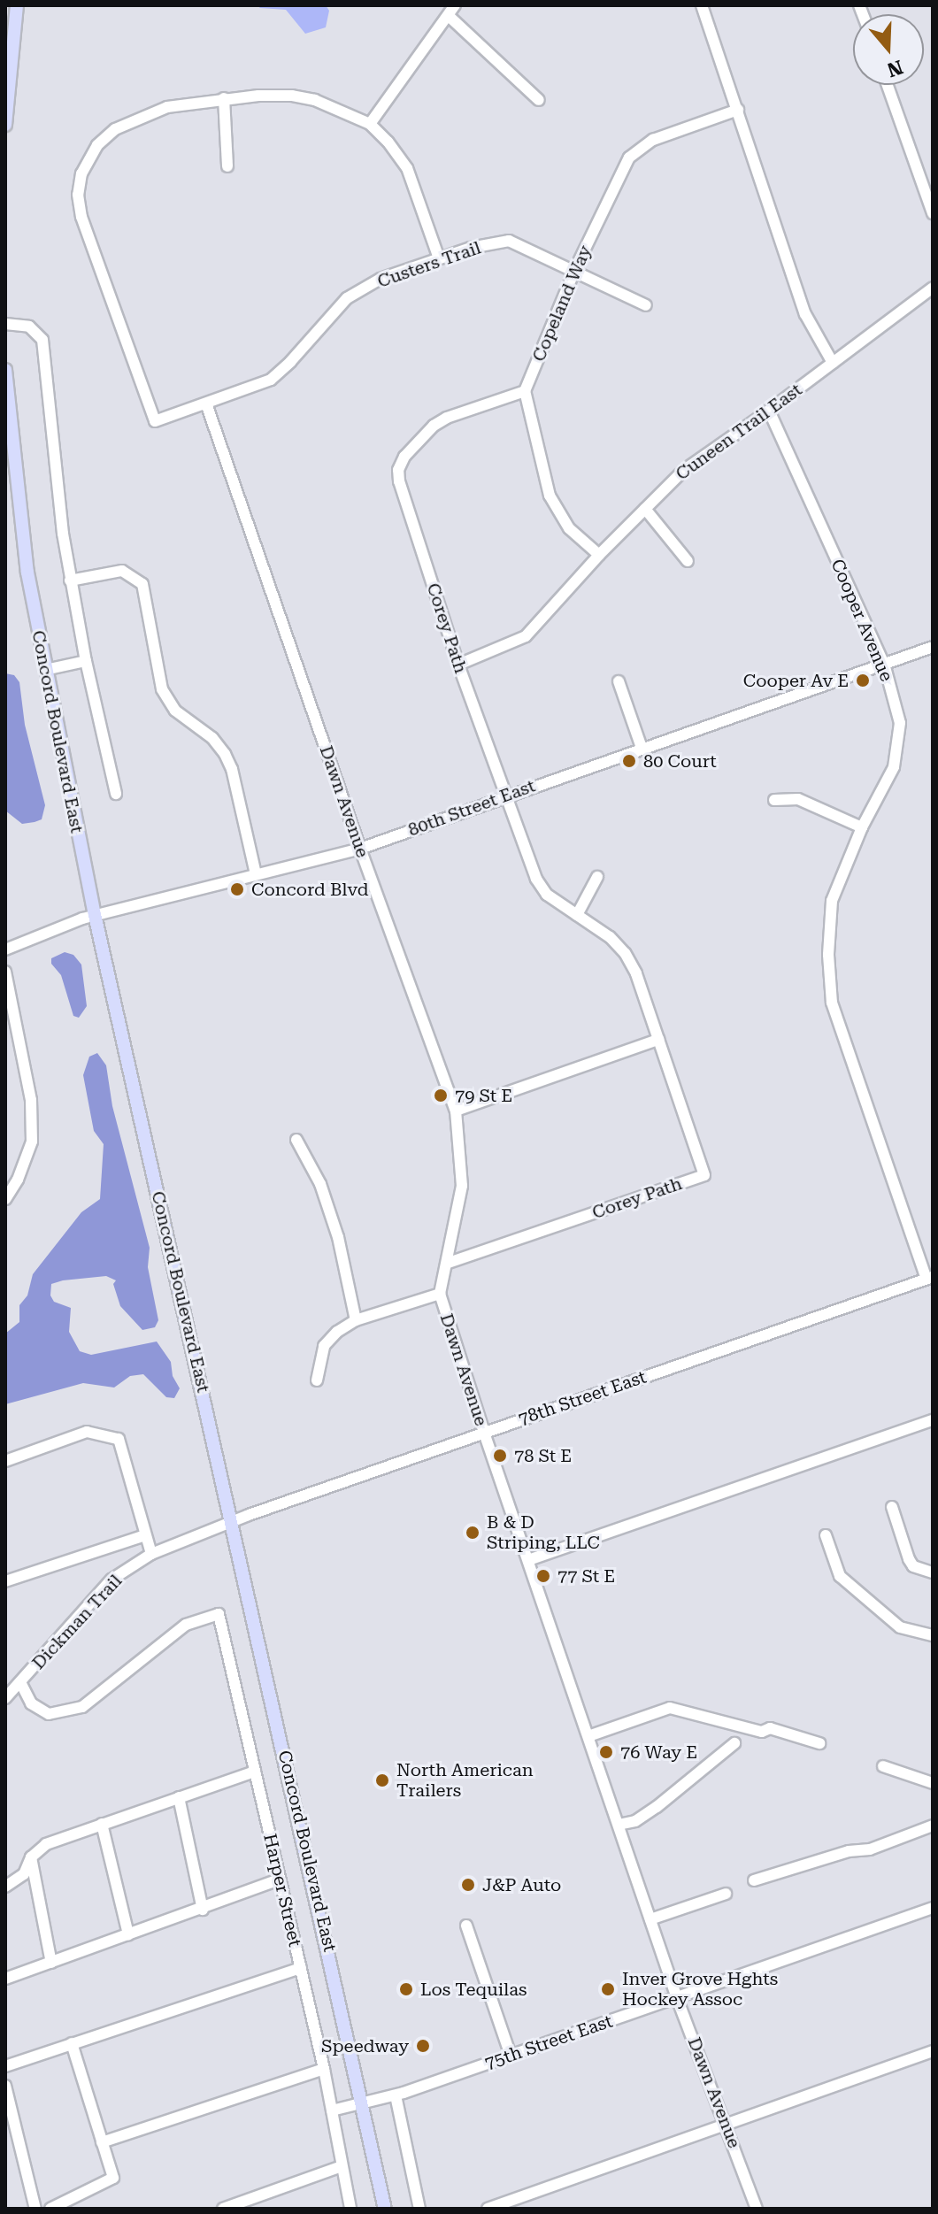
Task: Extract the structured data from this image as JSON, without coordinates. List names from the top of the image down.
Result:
{
  "streets": {
    "main road": ["Concord Boulevard East"],
    "street": [
      "Custers Trail",
      "Copeland Way",
      "Cuneen Trail East",
      "Cooper Avenue",
      "Corey Path",
      "Dawn Avenue",
      "80th Street East",
      "78th Street East",
      "Dickman Trail",
      "Harper Street",
      "75th Street East"
    ]
  },
  "crossings": [
    ["Custers Trail", "Copeland Way"],
    ["Custers Trail", "Dawn Avenue"],
    ["Copeland Way", "Corey Path"],
    ["Cuneen Trail East", "Cooper Avenue"],
    ["Cuneen Trail East", "Corey Path"],
    ["Cooper Avenue", "80th Street East"],
    ["Cooper Avenue", "78th Street East"],
    ["Corey Path", "Dawn Avenue"],
    ["Corey Path", "80th Street East"],
    ["Concord Boulevard East", "80th Street East"],
    ["Concord Boulevard East", "78th Street East"],
    ["Concord Boulevard East", "Dickman Trail"],
    ["Concord Boulevard East", "75th Street East"],
    ["Dawn Avenue", "80th Street East"],
    ["Dawn Avenue", "78th Street East"],
    ["Dawn Avenue", "75th Street East"],
    ["78th Street East", "Dickman Trail"],
    ["Dickman Trail", "Harper Street"],
    ["Harper Street", "75th Street East"]
  ],
  "places": [
    "Cooper Av E",
    "80 Court",
    "Concord Blvd",
    "79 St E",
    "78 St E",
    "B & D Striping, LLC",
    "77 St E",
    "76 Way E",
    "North American Trailers",
    "J&P Auto",
    "Los Tequilas",
    "Inver Grove Hghts Hockey Assoc",
    "Speedway"
  ],
  "north": "bottom"
}
